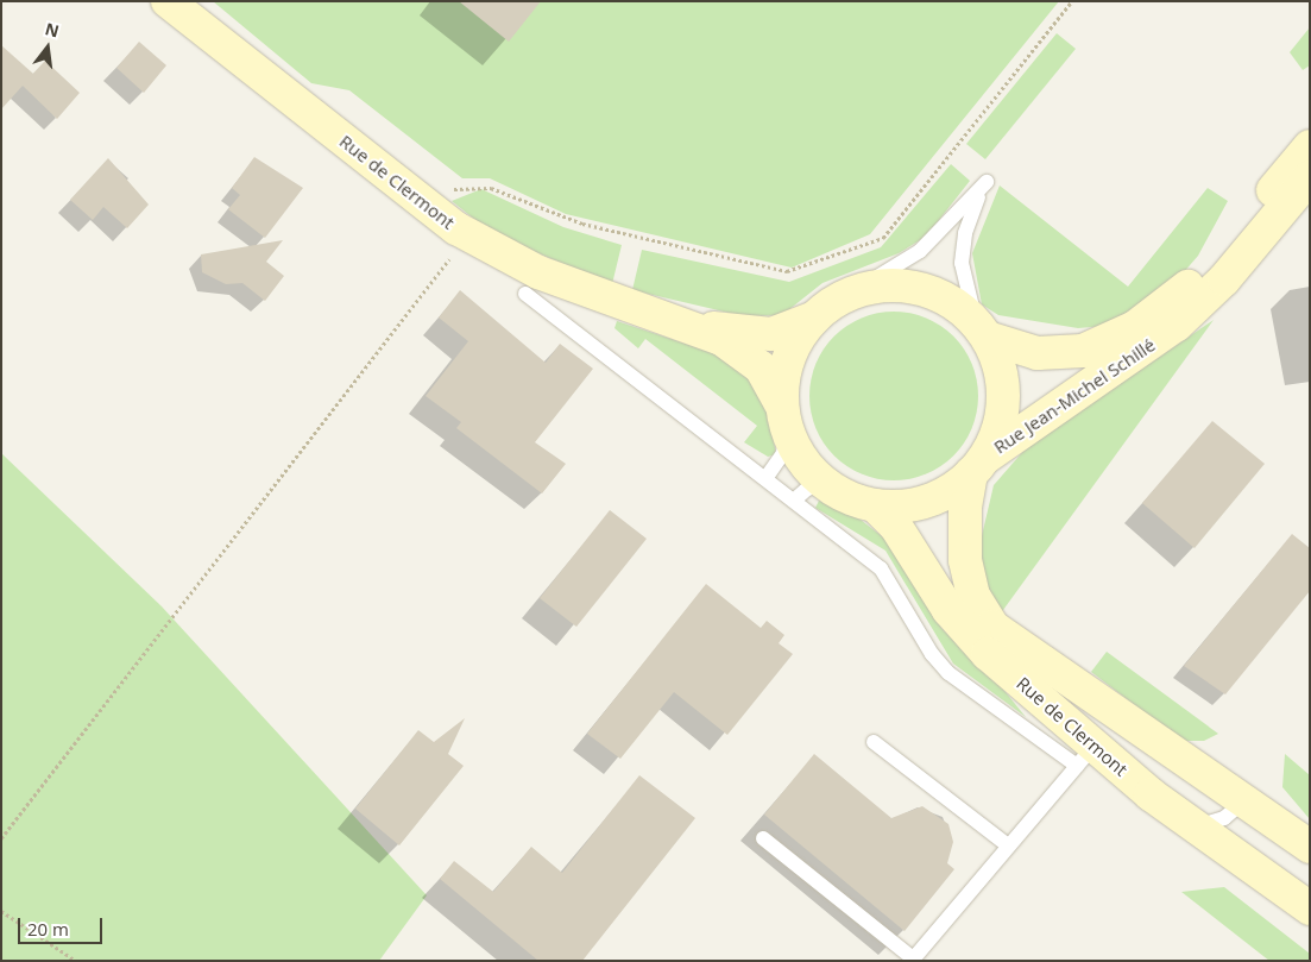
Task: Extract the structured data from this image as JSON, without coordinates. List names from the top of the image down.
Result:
{
  "streets": {
    "main road": ["Rue de Clermont", "Rue Jean-Michel Schillé"]
  },
  "crossings": [
    ["Rue de Clermont", "Rue Jean-Michel Schillé"]
  ],
  "scale_bar": "20 m",
  "north": "top"
}
